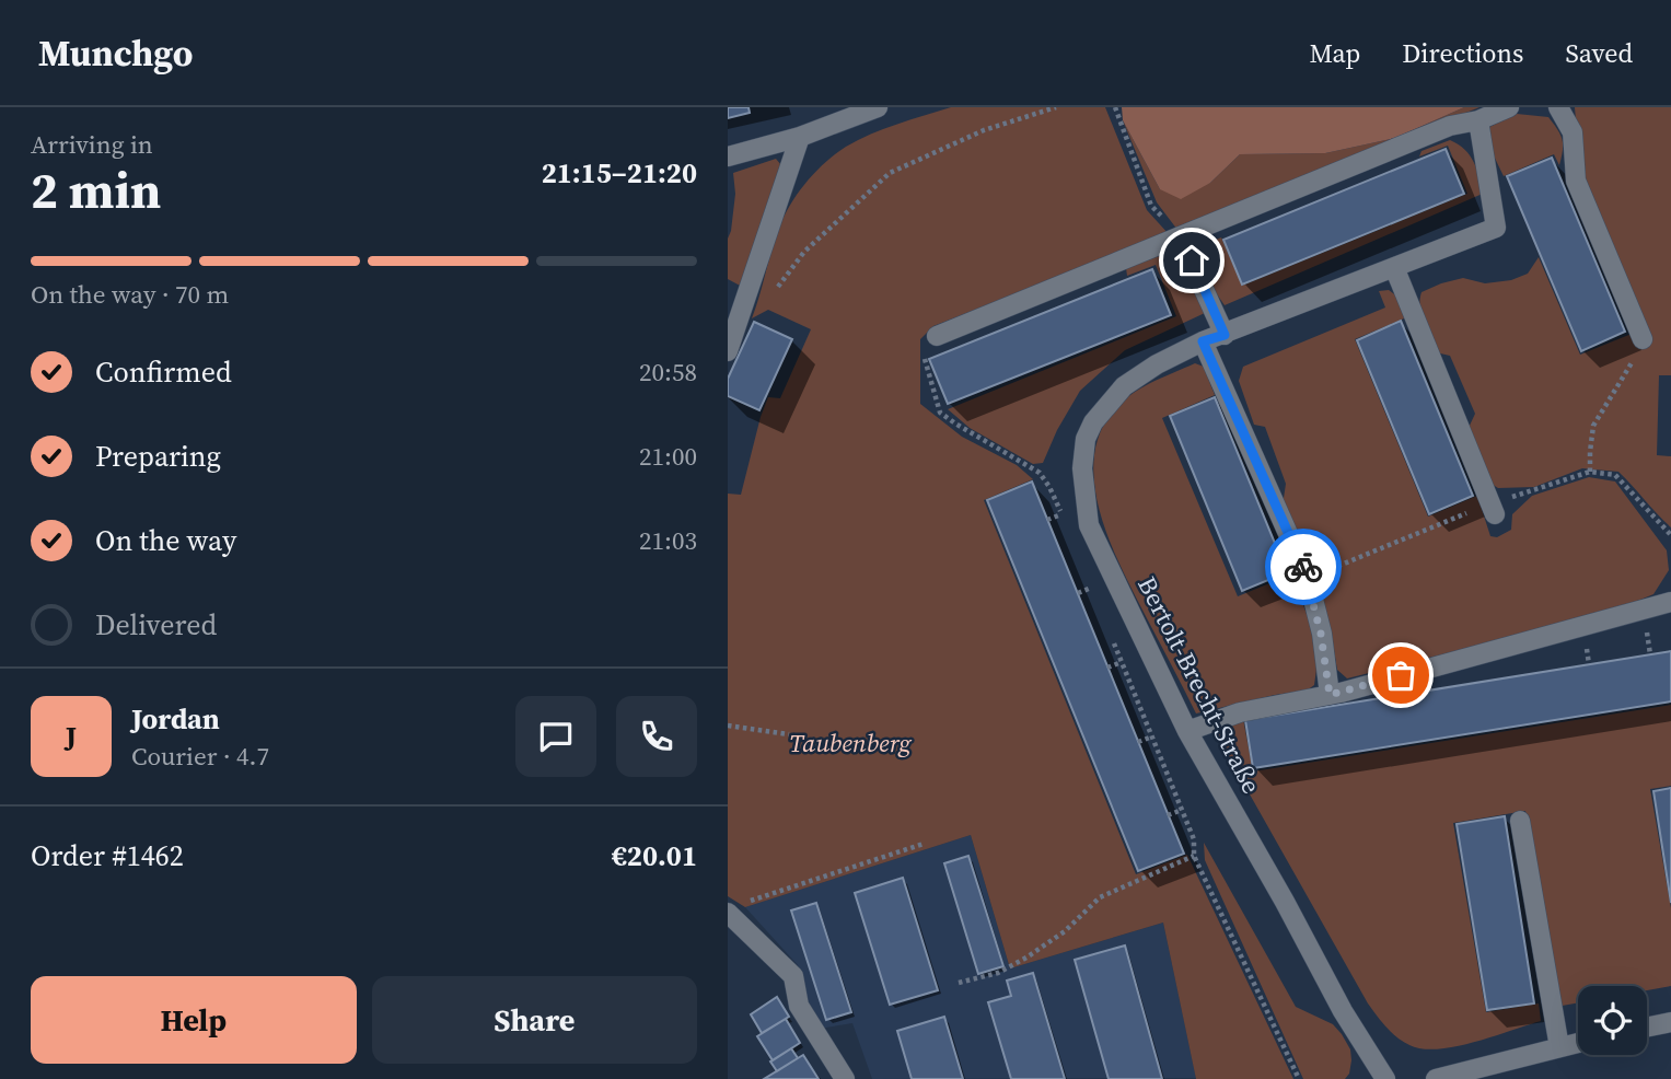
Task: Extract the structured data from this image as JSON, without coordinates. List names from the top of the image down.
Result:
{
  "streets": {
    "street": ["Bertolt-Brecht-Straße"]
  },
  "parks": ["Taubenberg"],
  "page": {
    "header": "Munchgo",
    "nav": ["Map", "Directions", "Saved"],
    "heading": ["2 min", "Arriving in", "21:15–21:20"],
    "panel": [
      "Jordan",
      "Courier · 4.7",
      "Order #1462",
      "€20.01"
    ],
    "bar": "On the way · 70 m",
    "list": [
      ["Confirmed", "20:58"],
      ["Preparing", "21:00"],
      ["On the way", "21:03"],
      "Delivered"
    ],
    "round": "J",
    "buttons": ["Help", "Share"]
  }
}
